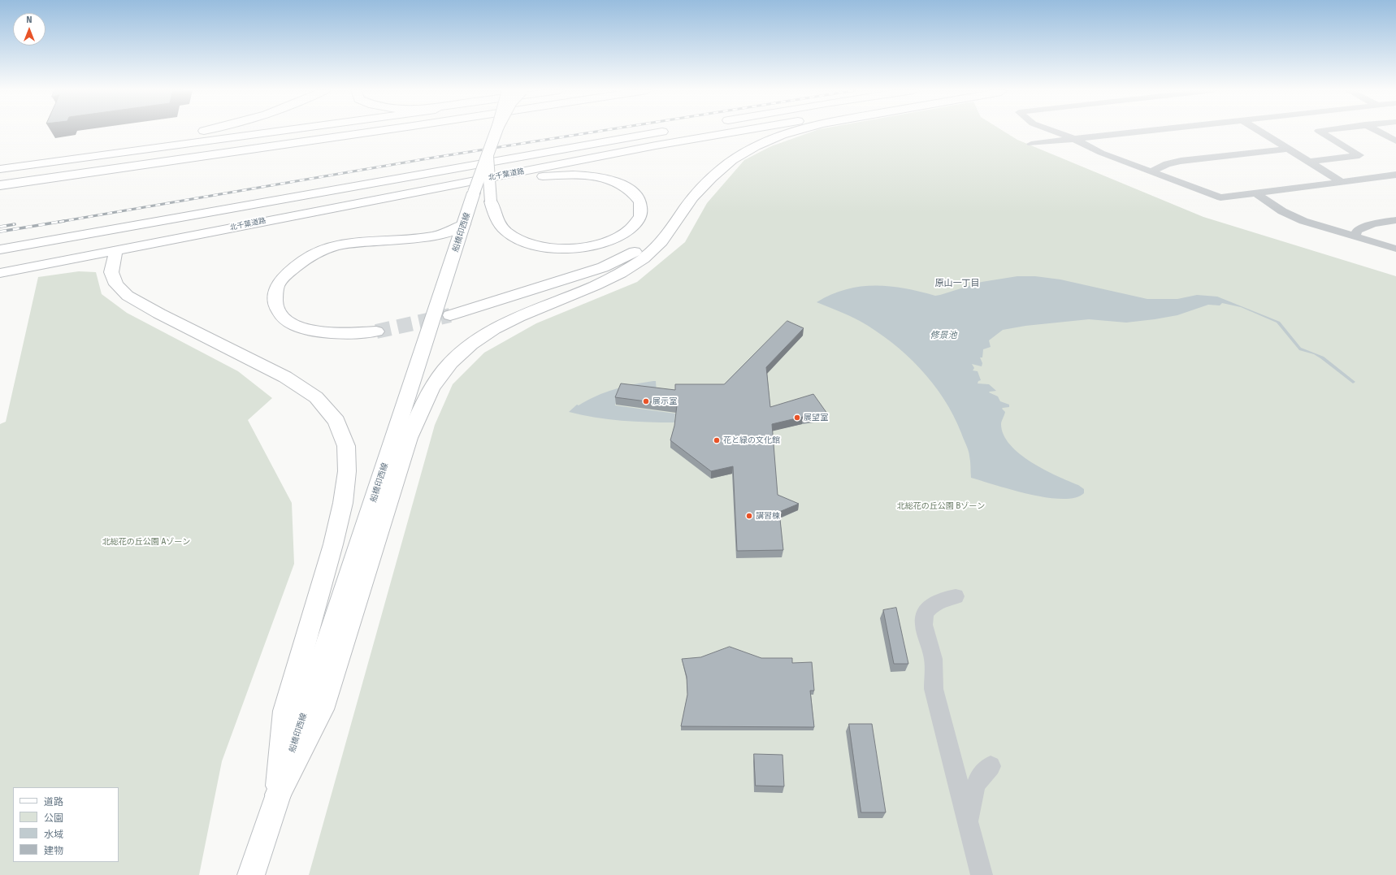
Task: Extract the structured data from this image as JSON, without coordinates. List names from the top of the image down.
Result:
{
  "streets": {
    "main road": ["北千葉道路", "船橋印西線"]
  },
  "districts": ["原山一丁目"],
  "water": ["修景池"],
  "parks": ["北総花の丘公園 Bゾーン", "北総花の丘公園 Aゾーン"],
  "places": [
    "展示室",
    "展望室",
    "花と緑の文化館",
    "講習棟"
  ],
  "legend": [
    "道路",
    "公園",
    "水域",
    "建物"
  ],
  "north": "top"
}
